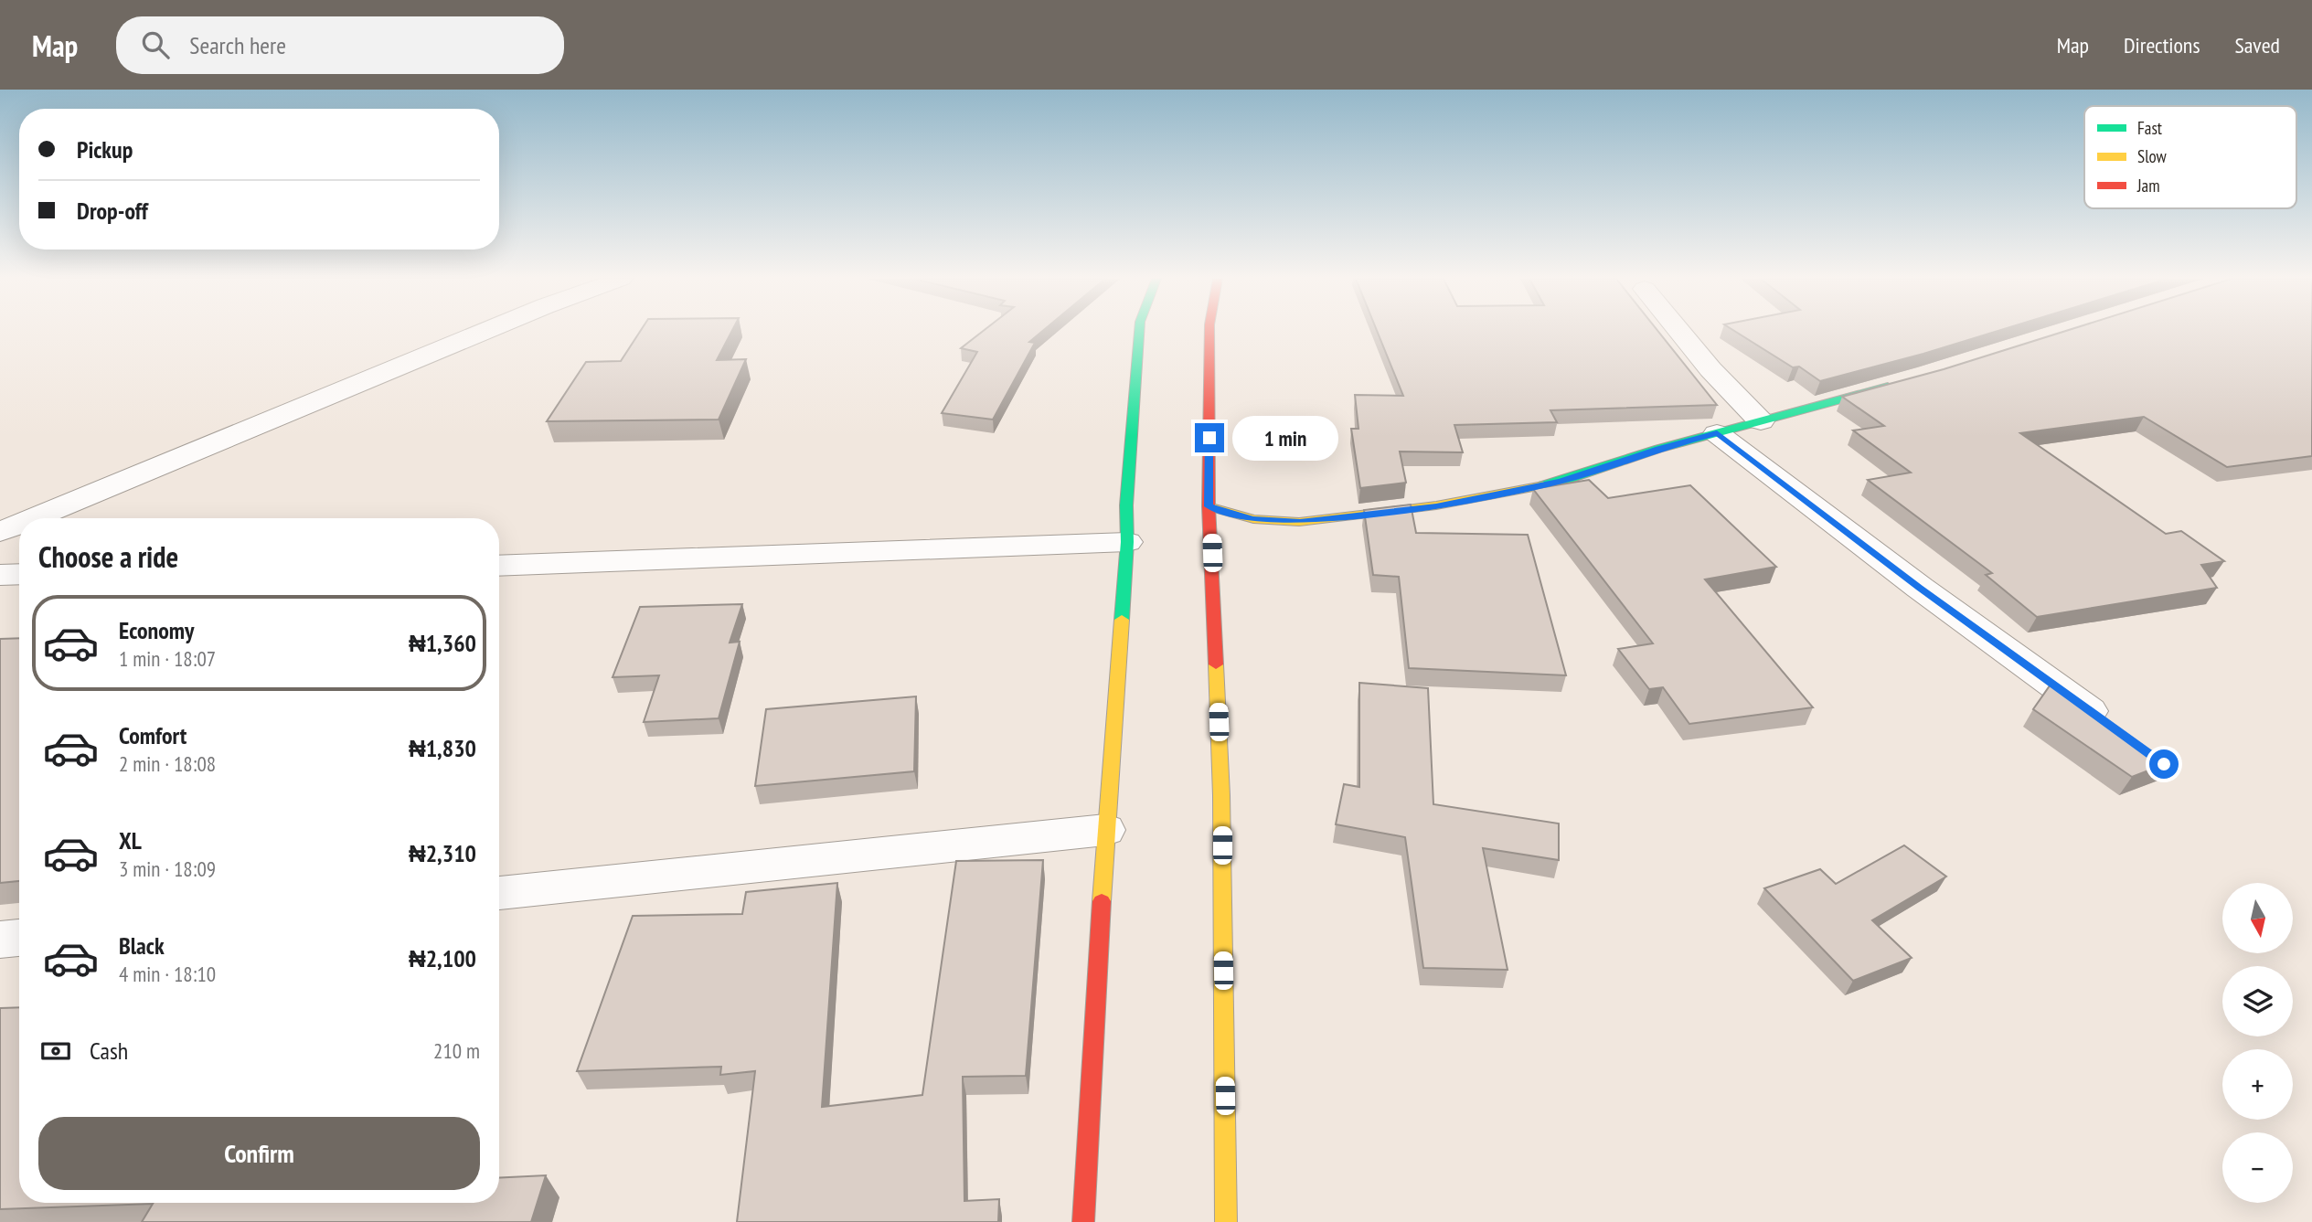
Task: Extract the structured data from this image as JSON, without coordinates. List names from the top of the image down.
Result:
{
  "legend": ["Fast", "Slow", "Jam"],
  "north": "bottom",
  "page": {
    "header": "Map",
    "search": "Search here",
    "nav": ["Map", "Directions", "Saved"],
    "banner": ["Pickup", "Drop-off"],
    "bubble": "1 min",
    "heading": "Choose a ride",
    "list": [
      {
        "name": "Economy",
        "note": "1 min · 18:07",
        "value": "₦1,360"
      },
      {
        "name": "Comfort",
        "note": "2 min · 18:08",
        "value": "₦1,830"
      },
      {
        "name": "XL",
        "note": "3 min · 18:09",
        "value": "₦2,310"
      },
      {
        "name": "Black",
        "note": "4 min · 18:10",
        "value": "₦2,100"
      }
    ],
    "map_buttons": ["+", "−"],
    "pay": ["Cash", "210 m"],
    "buttons": "Confirm"
  }
}
